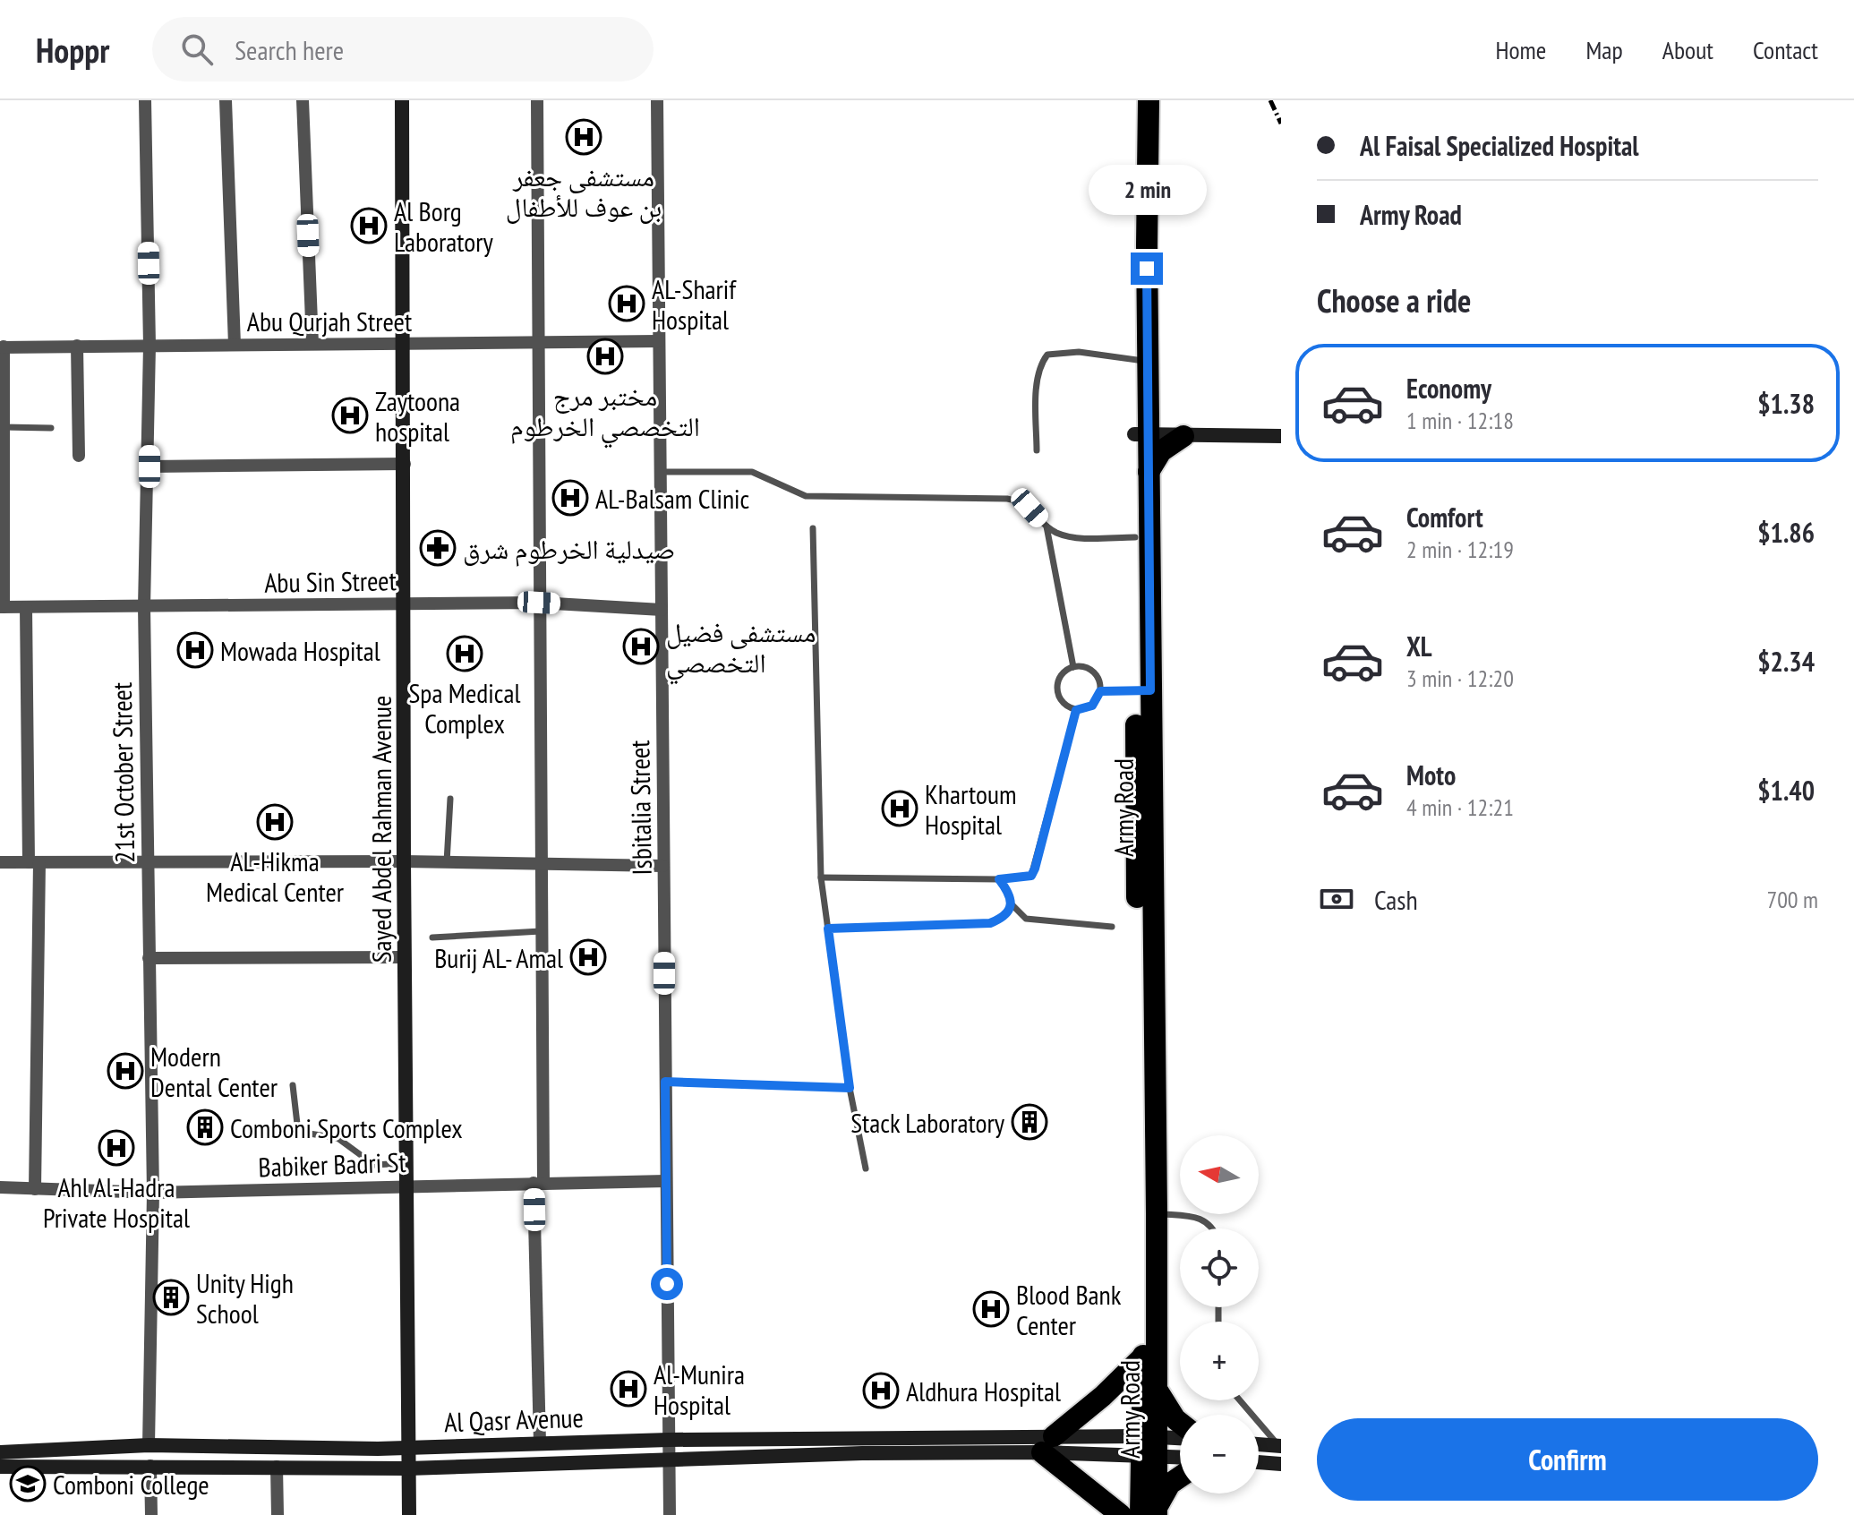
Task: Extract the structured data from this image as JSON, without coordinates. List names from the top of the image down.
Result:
{
  "streets": {
    "highway": ["Army Road"],
    "main road": ["Sayed Abdel Rahman Avenue", "Al Qasr Avenue"],
    "street": [
      "Abu Qurjah Street",
      "Abu Sin Street",
      "21st October Street",
      "Isbitalia Street",
      "Babiker Badri St"
    ]
  },
  "crossings": [
    ["Abu Qurjah Street", "21st October Street"],
    ["Abu Qurjah Street", "Isbitalia Street"],
    ["Abu Qurjah Street", "Sayed Abdel Rahman Avenue"],
    ["Abu Sin Street", "21st October Street"],
    ["Abu Sin Street", "Isbitalia Street"],
    ["Abu Sin Street", "Sayed Abdel Rahman Avenue"],
    ["21st October Street", "Babiker Badri St"],
    ["21st October Street", "Al Qasr Avenue"],
    ["Isbitalia Street", "Babiker Badri St"],
    ["Isbitalia Street", "Al Qasr Avenue"],
    ["Army Road", "Al Qasr Avenue"],
    ["Sayed Abdel Rahman Avenue", "Babiker Badri St"],
    ["Sayed Abdel Rahman Avenue", "Al Qasr Avenue"]
  ],
  "places": {
    "hospital": [
      "مستشفى جعفر بن عوف للأطفال",
      "Al Borg Laboratory",
      "AL-Sharif Hospital",
      "مختبر مرج التخصصي الخرطوم",
      "Zaytoona hospital",
      "AL-Balsam Clinic",
      "مستشفى فضيل التخصصي",
      "Mowada Hospital",
      "Spa Medical Complex",
      "Khartoum Hospital",
      "AL-Hikma Medical Center",
      "Burij AL- Amal",
      "Modern Dental Center",
      "Ahl Al-Hadra Private Hospital",
      "Blood Bank Center",
      "Al-Munira Hospital",
      "Aldhura Hospital"
    ],
    "pharmacy": ["صيدلية الخرطوم شرق"],
    "building": ["Stack Laboratory", "Comboni Sports Complex", "Unity High School"],
    "school or university": ["Comboni College"]
  },
  "north": "left",
  "page": {
    "header": "Hoppr",
    "search": "Search here",
    "nav": [
      "Home",
      "Map",
      "About",
      "Contact"
    ],
    "banner": ["Al Faisal Specialized Hospital", "Army Road"],
    "bubble": "2 min",
    "heading": "Choose a ride",
    "list": [
      {
        "name": "Economy",
        "note": "1 min · 12:18",
        "value": "$1.38"
      },
      {
        "name": "Comfort",
        "note": "2 min · 12:19",
        "value": "$1.86"
      },
      {
        "name": "XL",
        "note": "3 min · 12:20",
        "value": "$2.34"
      },
      {
        "name": "Moto",
        "note": "4 min · 12:21",
        "value": "$1.40"
      }
    ],
    "pay": ["Cash", "700 m"],
    "map_buttons": ["+", "−"],
    "buttons": "Confirm"
  }
}
